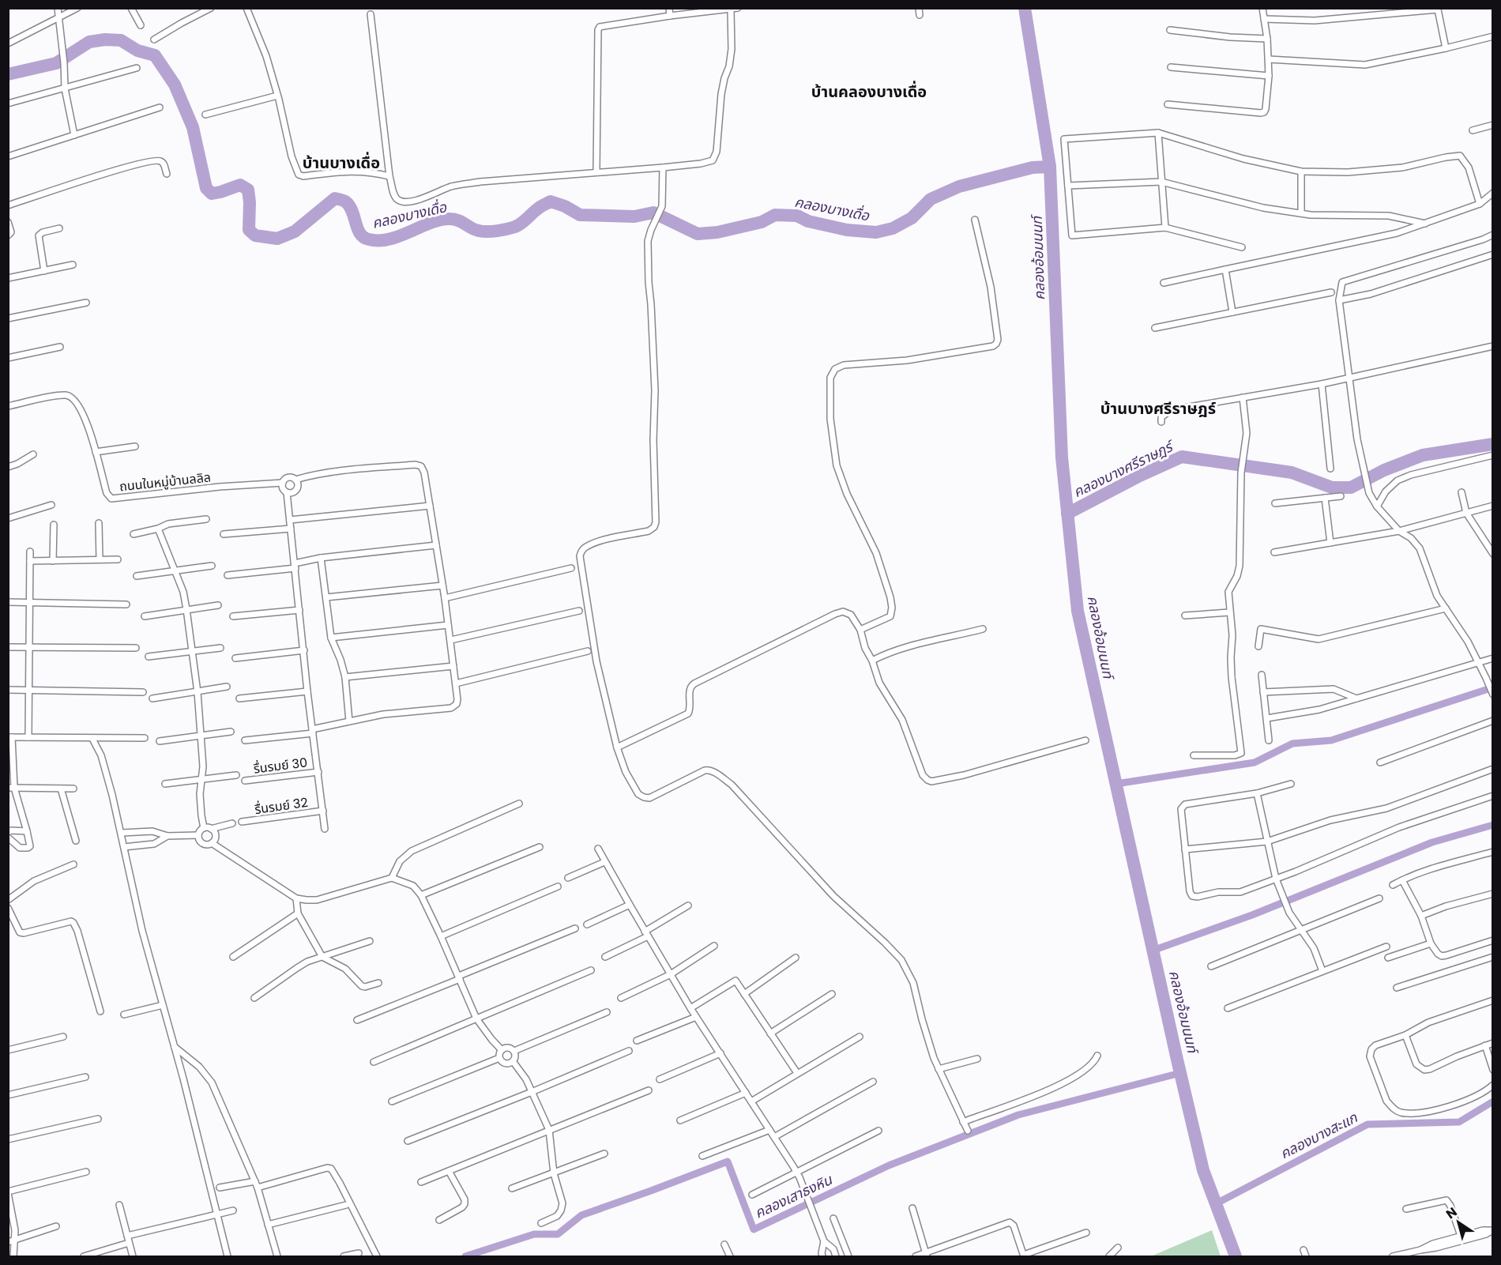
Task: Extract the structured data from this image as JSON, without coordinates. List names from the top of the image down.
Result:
{
  "streets": {
    "street": ["ถนนในหมู่บ้านลลิล", "รื่นรมย์ 30", "รื่นรมย์ 32"]
  },
  "districts": ["บ้านคลองบางเดื่อ", "บ้านบางเดื่อ", "บ้านบางศรีราษฎร์"],
  "water": [
    "คลองบางเดื่อ",
    "คลองอ้อมนนท์",
    "คลองบางศรีราษฎร์",
    "คลองบางสะแก",
    "คลองเสาธงหิน"
  ],
  "north": "top left"
}
